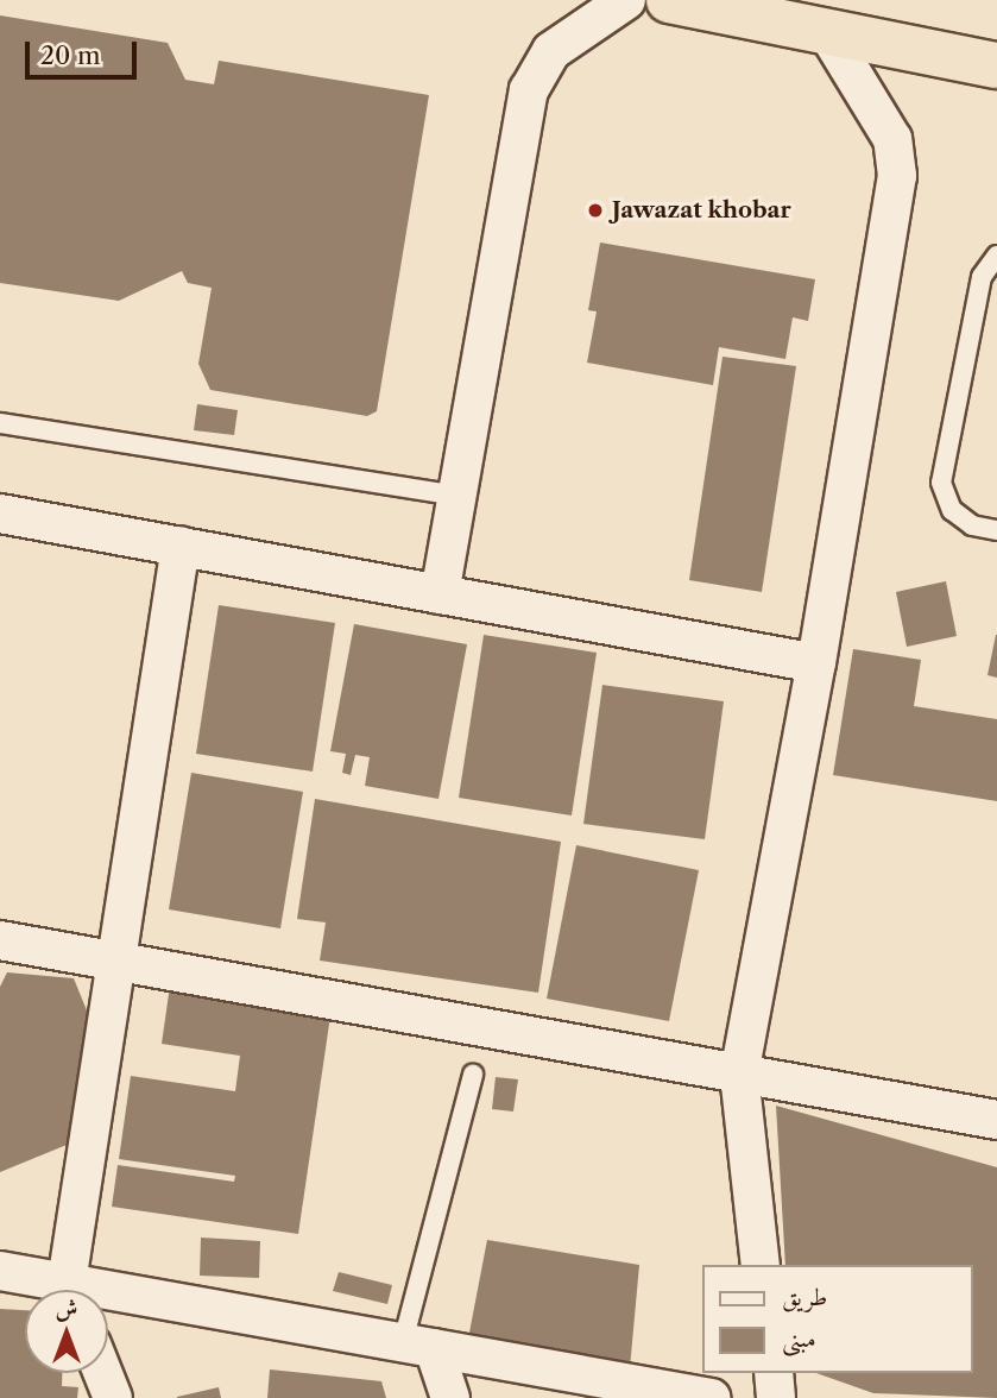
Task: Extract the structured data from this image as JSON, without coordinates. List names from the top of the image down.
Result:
{
  "places": ["Jawazat khobar"],
  "legend": ["طريق", "مبنى"],
  "scale_bar": "20 m",
  "north": "top"
}
